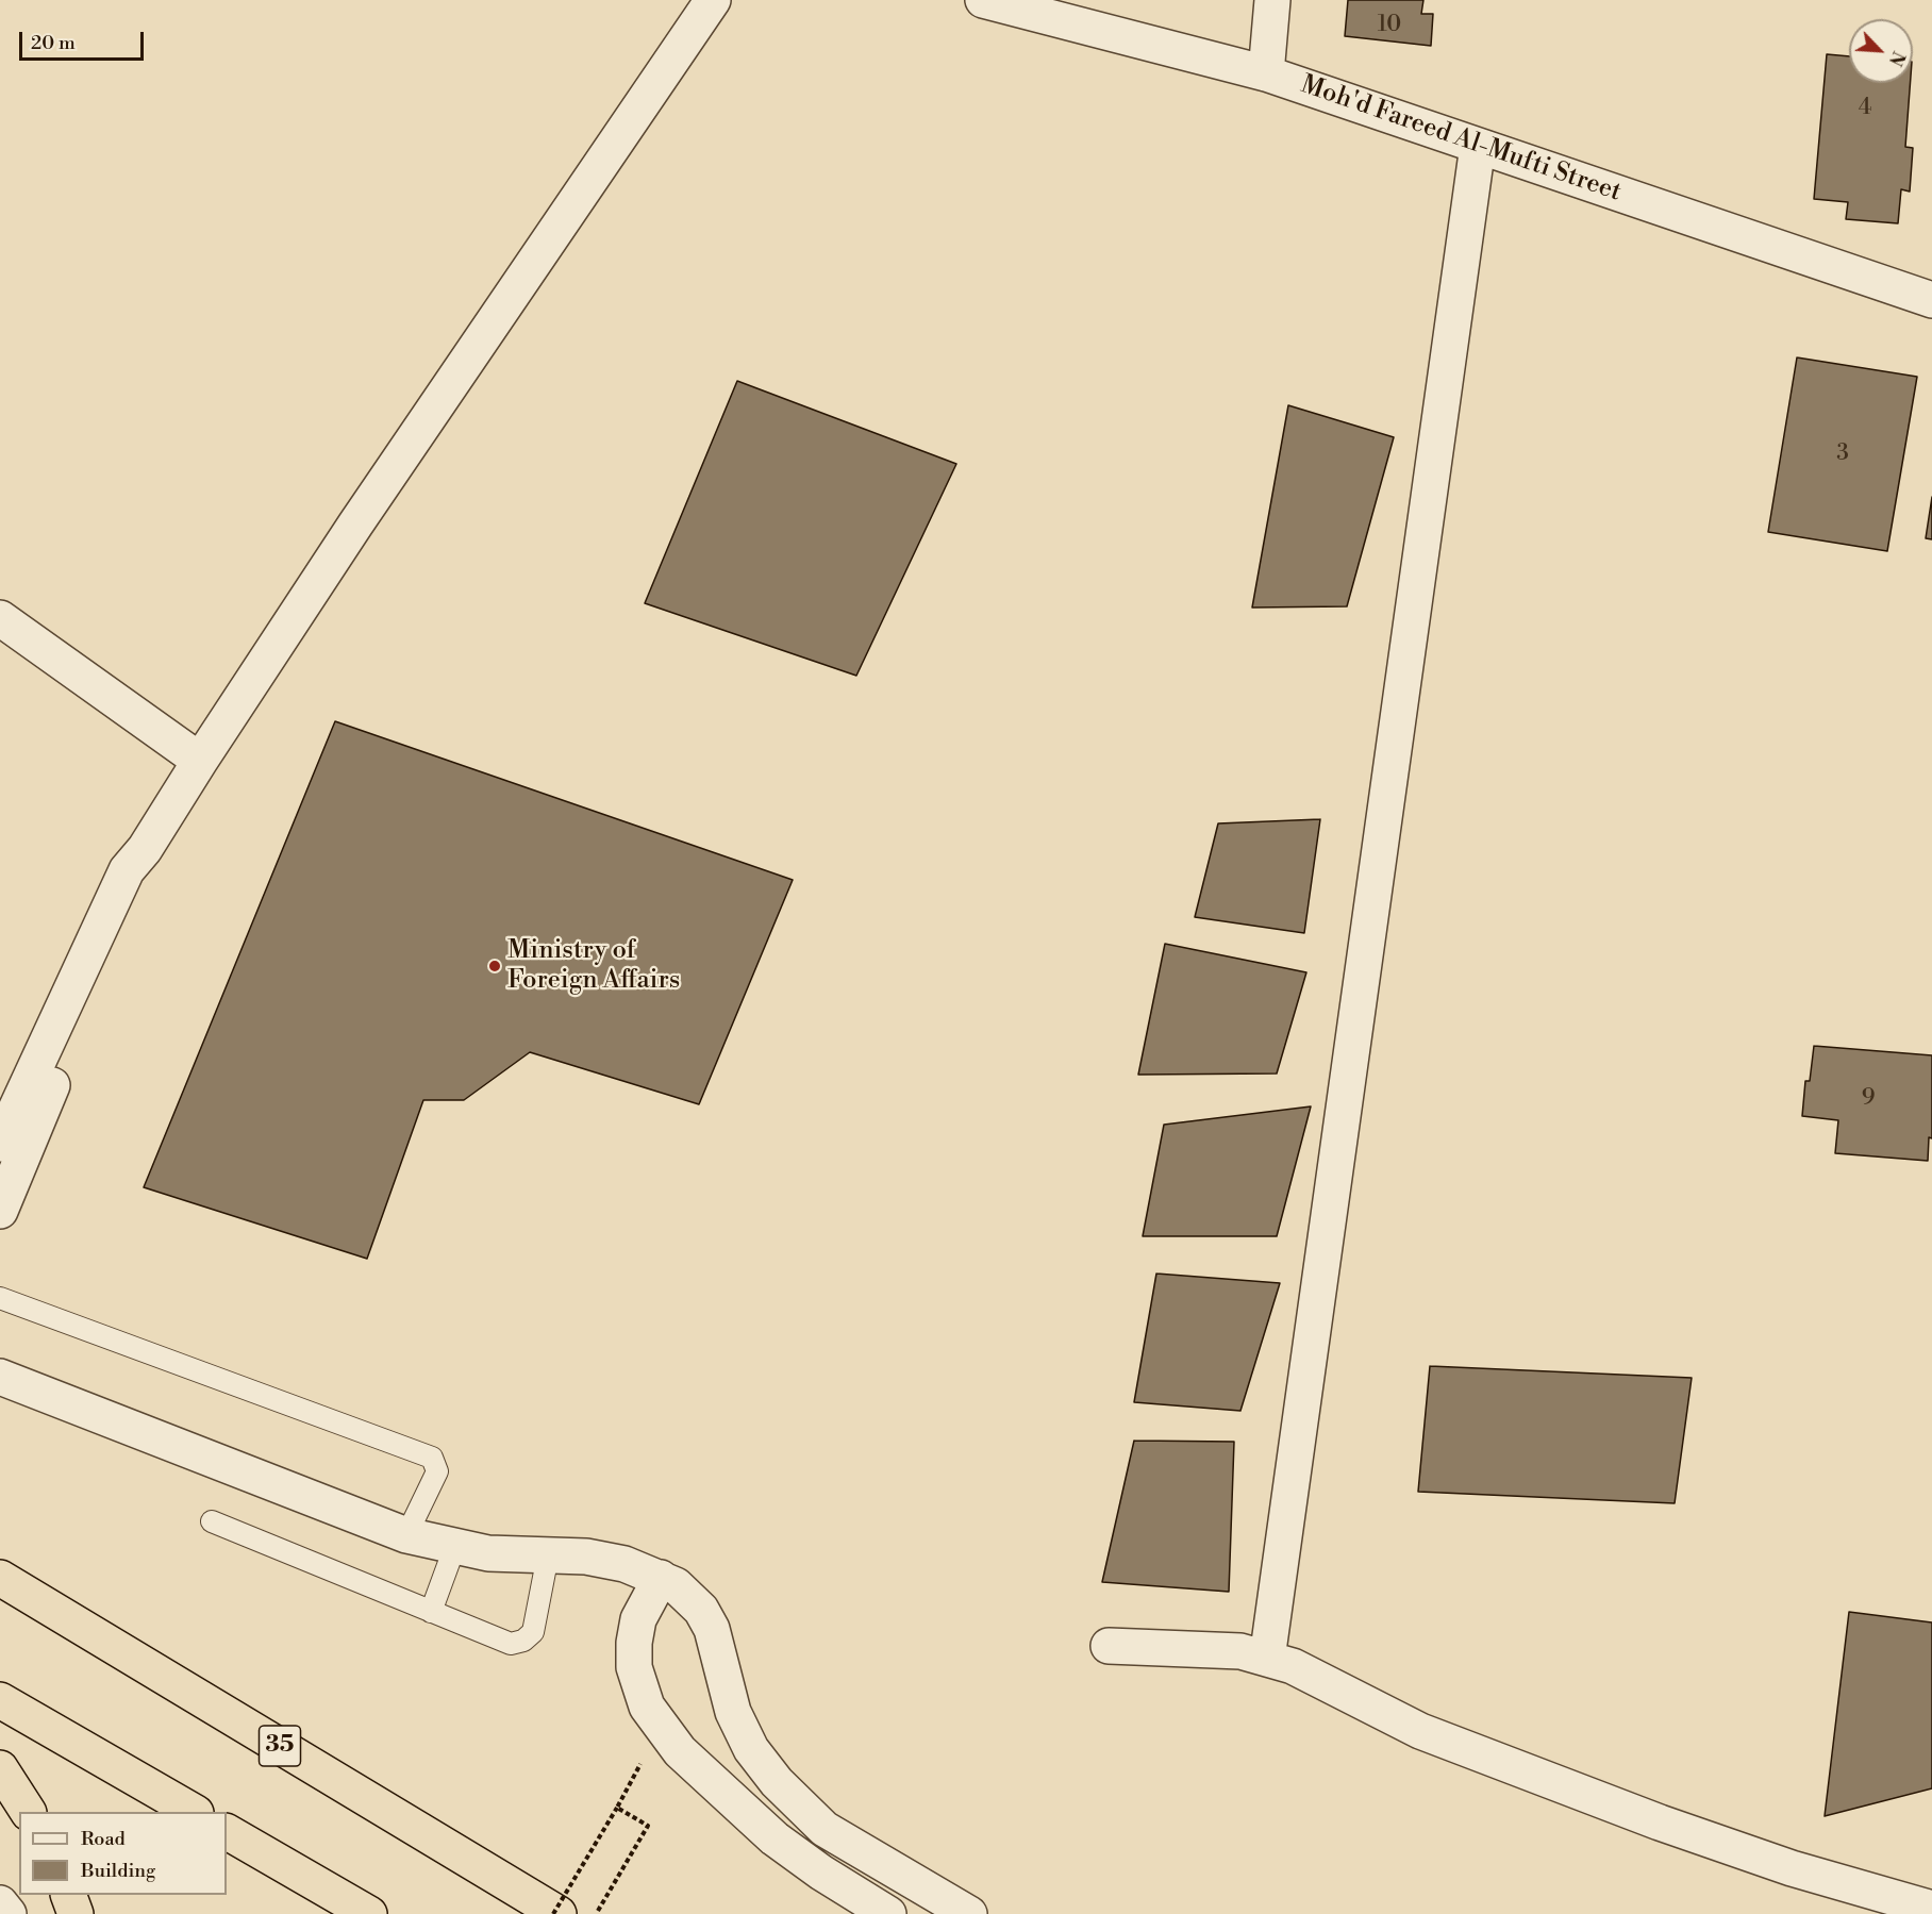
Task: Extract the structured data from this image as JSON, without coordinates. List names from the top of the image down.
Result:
{
  "streets": {
    "highway": ["35"],
    "street": ["Moh'd Fareed Al-Mufti Street"]
  },
  "places": ["Ministry of Foreign Affairs"],
  "house_numbers": [
    "10",
    "4",
    "3",
    "9"
  ],
  "legend": ["Road", "Building"],
  "scale_bar": "20 m",
  "north": "bottom right"
}
